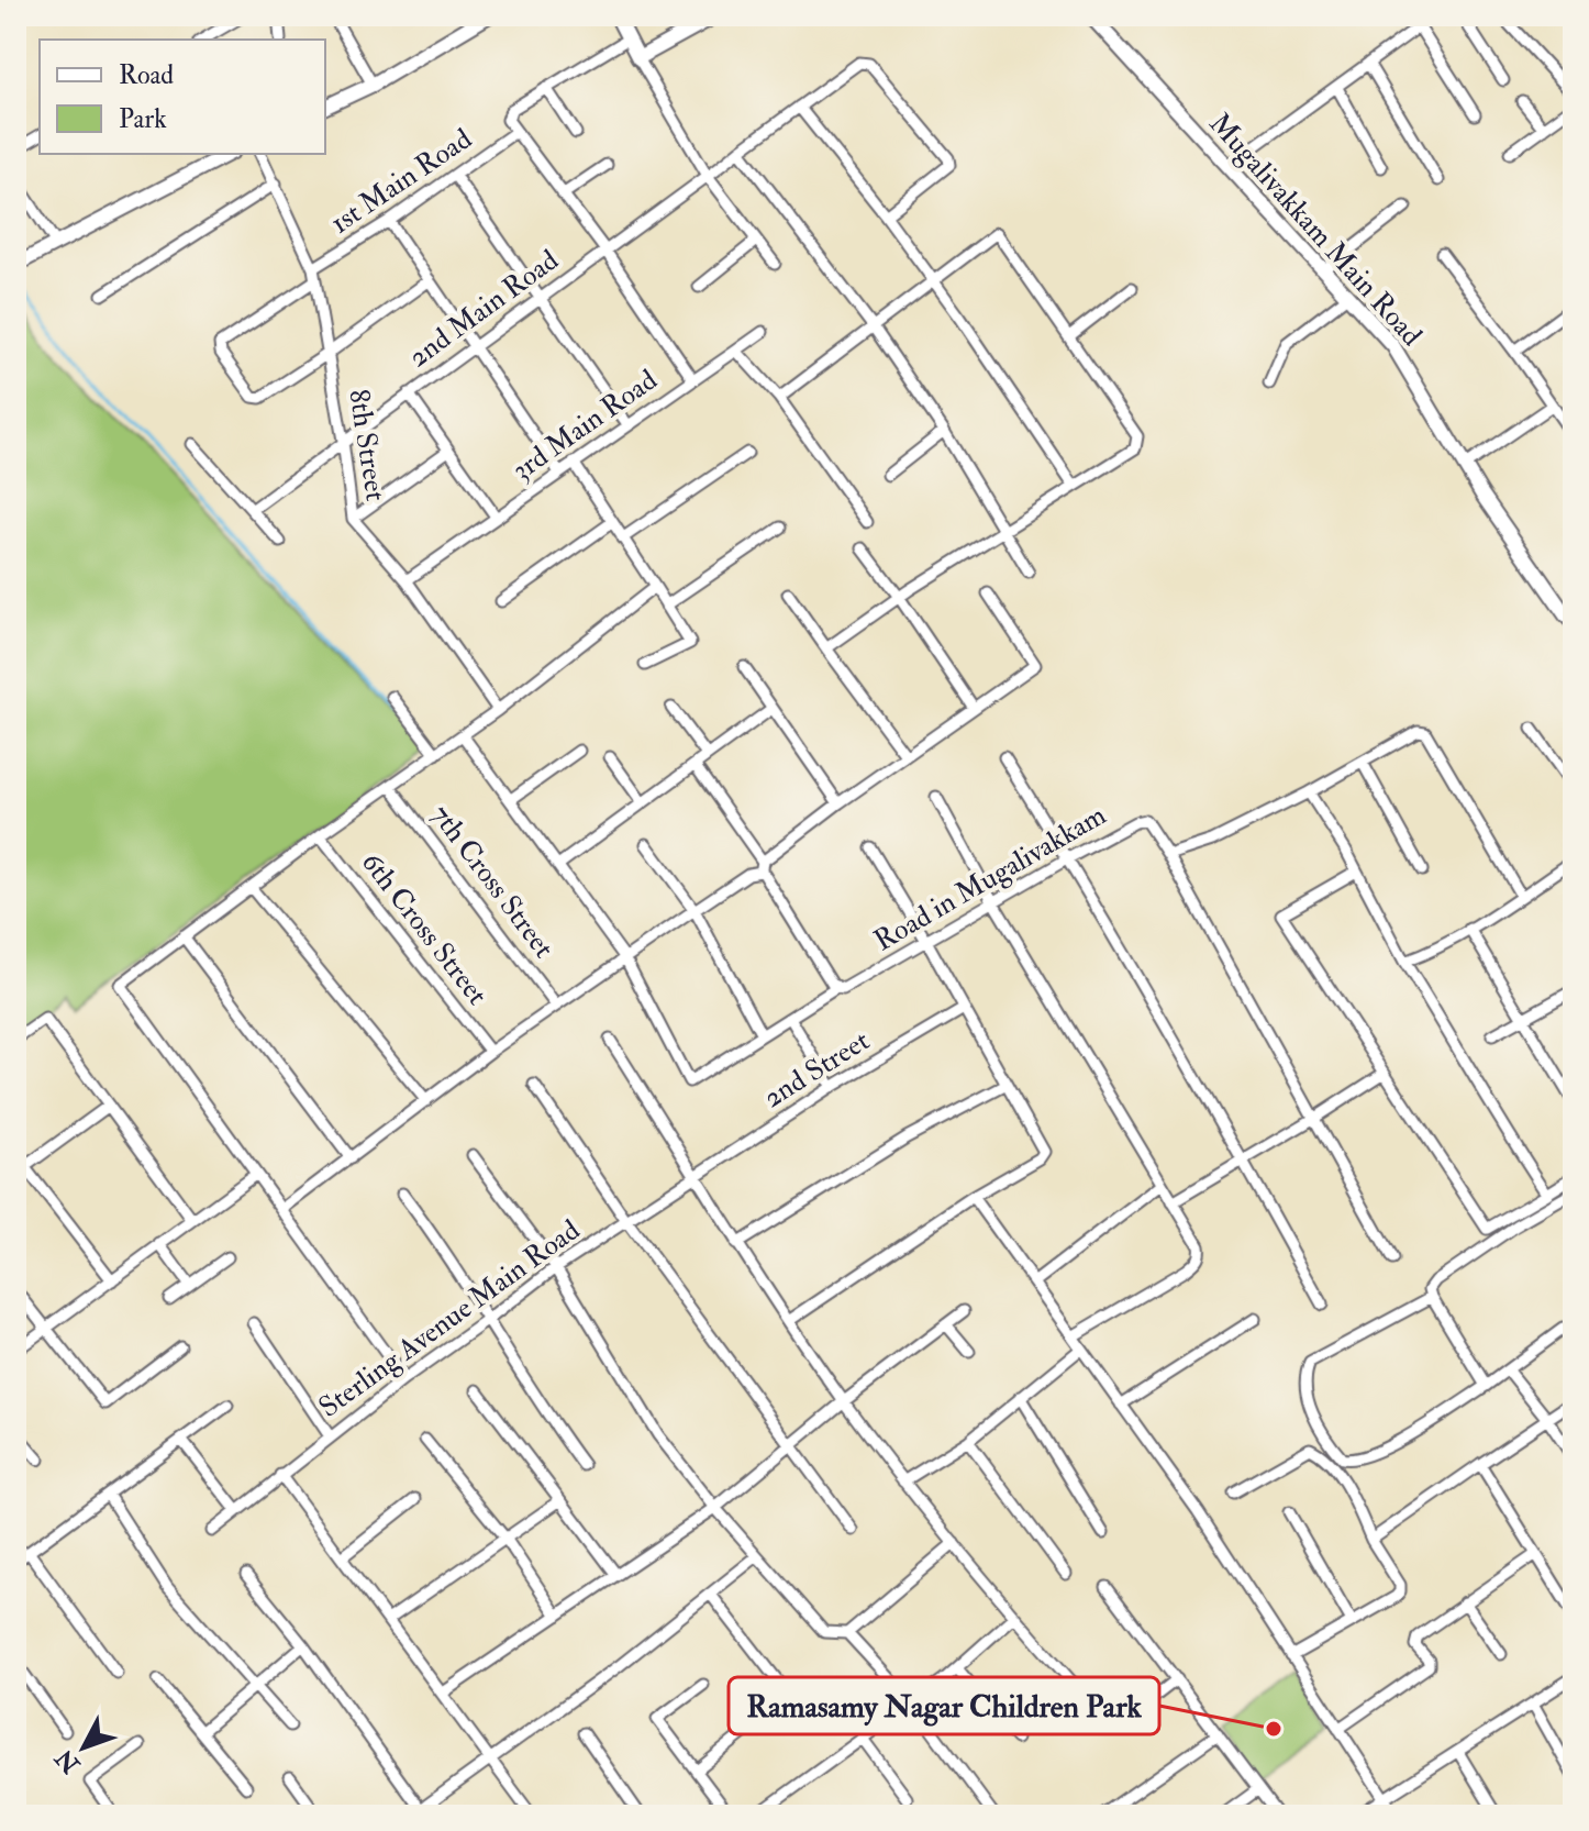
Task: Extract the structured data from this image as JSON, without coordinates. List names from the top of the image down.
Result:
{
  "streets": {
    "street": [
      "1st Main Road",
      "Mugalivakkam Main Road",
      "2nd Main Road",
      "3rd Main Road",
      "8th Street",
      "Road in Mugalivakkam",
      "7th Cross Street",
      "6th Cross Street",
      "2nd Street",
      "Sterling Avenue Main Road"
    ]
  },
  "crossings": [
    ["1st Main Road", "3rd Main Road"],
    ["1st Main Road", "8th Street"],
    ["2nd Main Road", "3rd Main Road"],
    ["2nd Main Road", "8th Street"],
    ["3rd Main Road", "8th Street"],
    ["2nd Street", "Sterling Avenue Main Road"]
  ],
  "places": ["Ramasamy Nagar Children Park"],
  "legend": ["Road", "Park"],
  "north": "bottom left"
}
